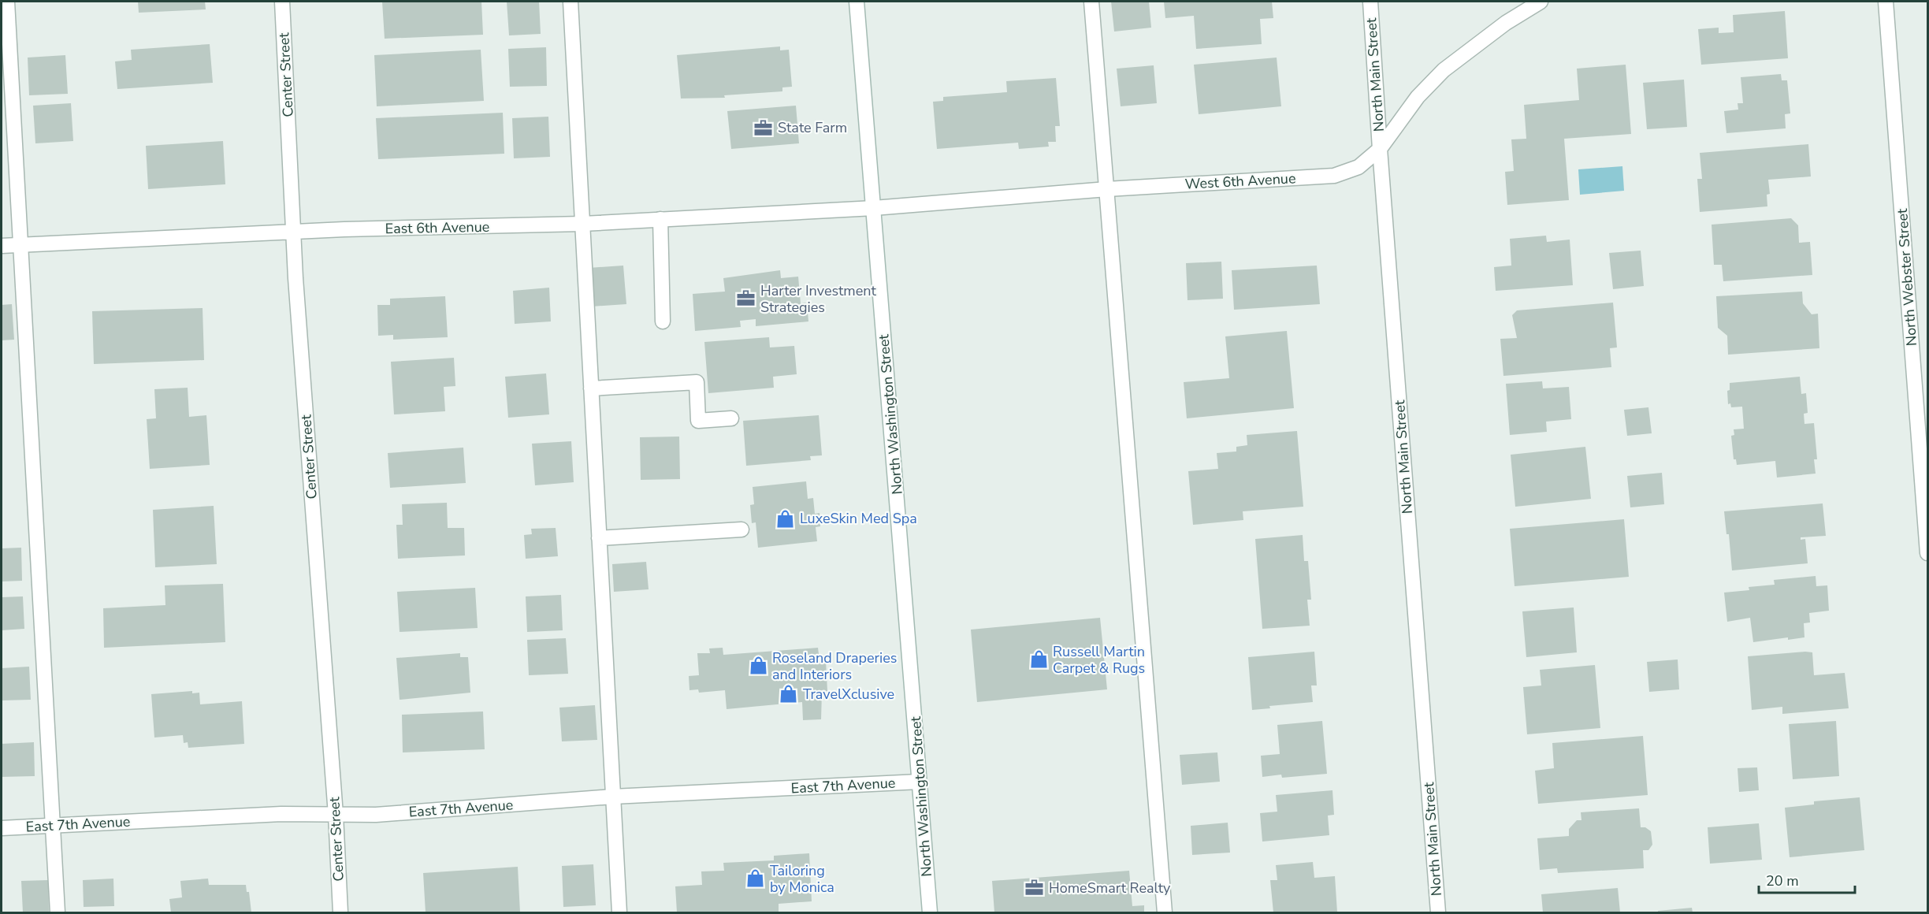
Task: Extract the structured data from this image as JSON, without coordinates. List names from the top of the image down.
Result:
{
  "streets": {
    "street": [
      "Center Street",
      "North Main Street",
      "West 6th Avenue",
      "East 6th Avenue",
      "North Webster Street",
      "North Washington Street",
      "East 7th Avenue"
    ]
  },
  "crossings": [
    ["Center Street", "East 6th Avenue"],
    ["Center Street", "East 7th Avenue"],
    ["North Main Street", "West 6th Avenue"],
    ["West 6th Avenue", "East 6th Avenue"],
    ["West 6th Avenue", "North Washington Street"],
    ["East 6th Avenue", "North Washington Street"],
    ["North Washington Street", "East 7th Avenue"]
  ],
  "places": {
    "office": ["State Farm", "Harter Investment Strategies", "HomeSmart Realty"],
    "shop": [
      "LuxeSkin Med Spa",
      "Russell Martin Carpet & Rugs",
      "Roseland Draperies and Interiors",
      "TravelXclusive",
      "Tailoring by Monica"
    ]
  },
  "scale_bar": "20 m"
}
